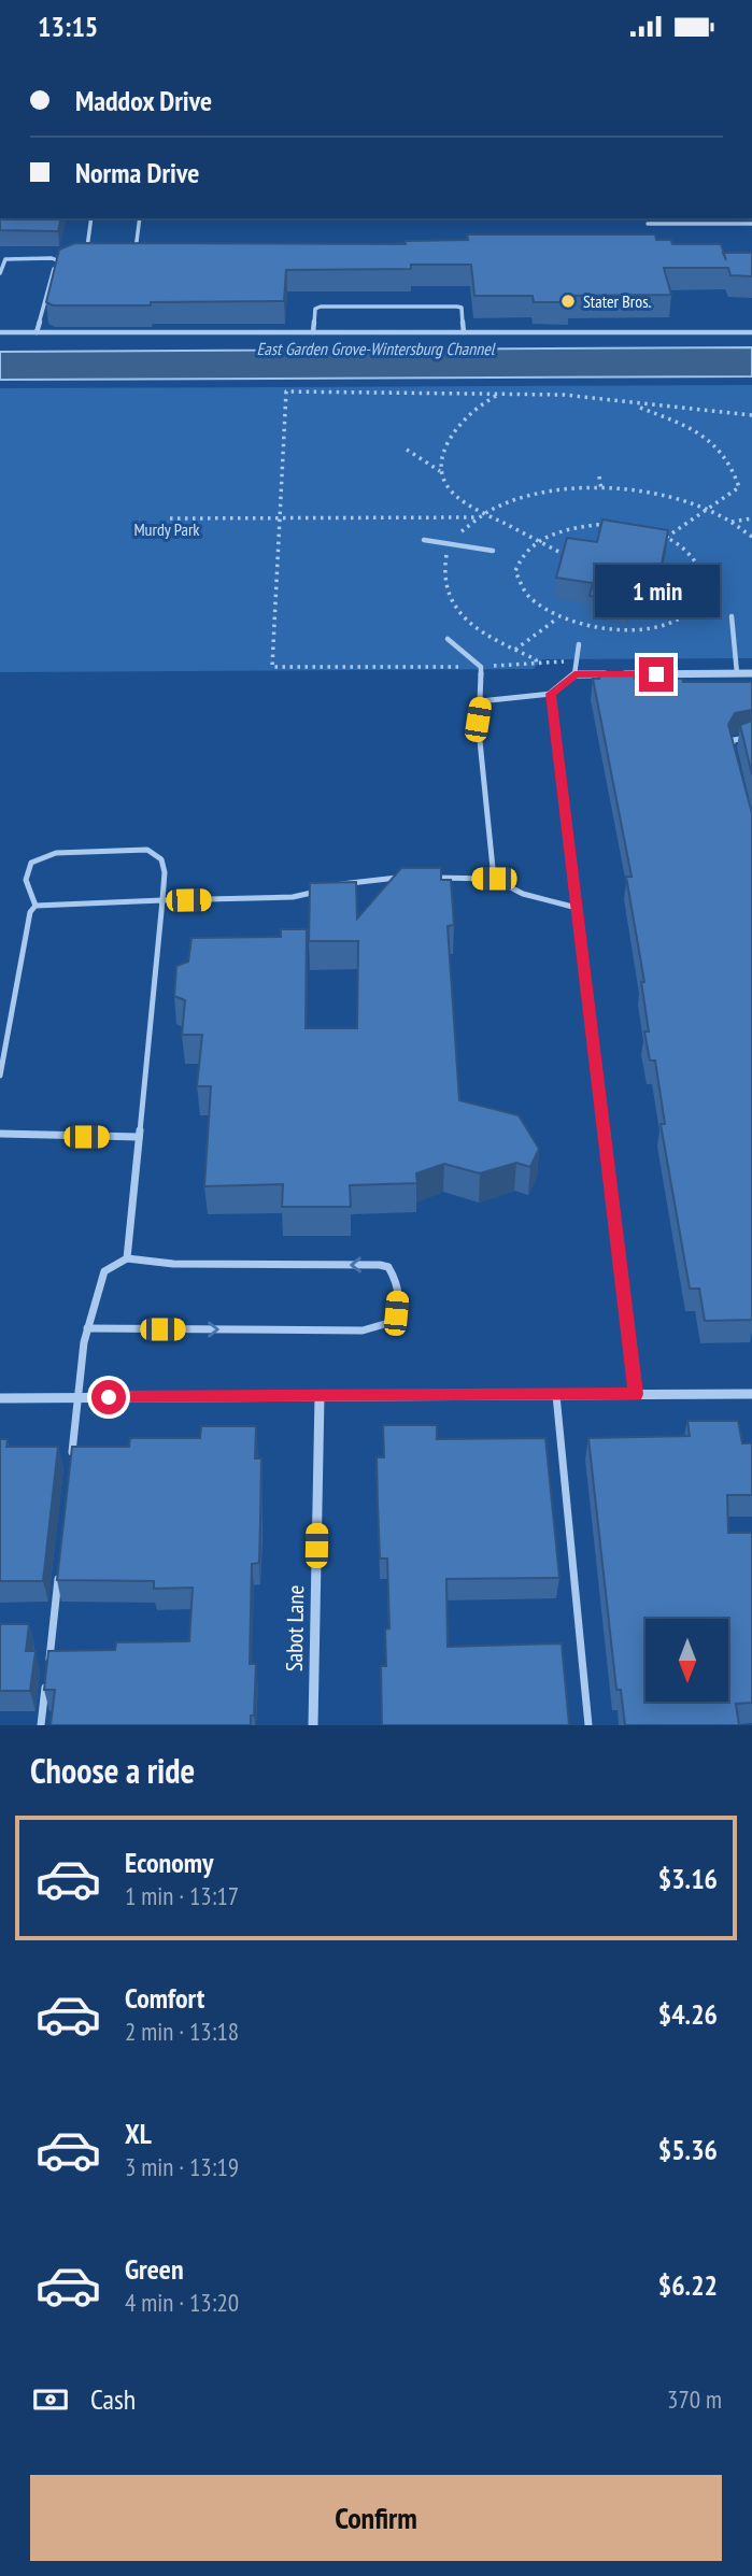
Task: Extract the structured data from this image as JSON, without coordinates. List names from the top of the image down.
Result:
{
  "streets": {
    "street": ["Sabot Lane"]
  },
  "water": ["East Garden Grove-Wintersburg Channel"],
  "parks": ["Murdy Park"],
  "places": ["Stater Bros."],
  "north": "bottom",
  "page": {
    "status": "13:15",
    "banner": ["Maddox Drive", "Norma Drive"],
    "bubble": "1 min",
    "heading": "Choose a ride",
    "list": [
      {
        "name": "Economy",
        "note": "1 min · 13:17",
        "value": "$3.16"
      },
      {
        "name": "Comfort",
        "note": "2 min · 13:18",
        "value": "$4.26"
      },
      {
        "name": "XL",
        "note": "3 min · 13:19",
        "value": "$5.36"
      },
      {
        "name": "Green",
        "note": "4 min · 13:20",
        "value": "$6.22"
      }
    ],
    "pay": ["Cash", "370 m"],
    "buttons": "Confirm"
  }
}
